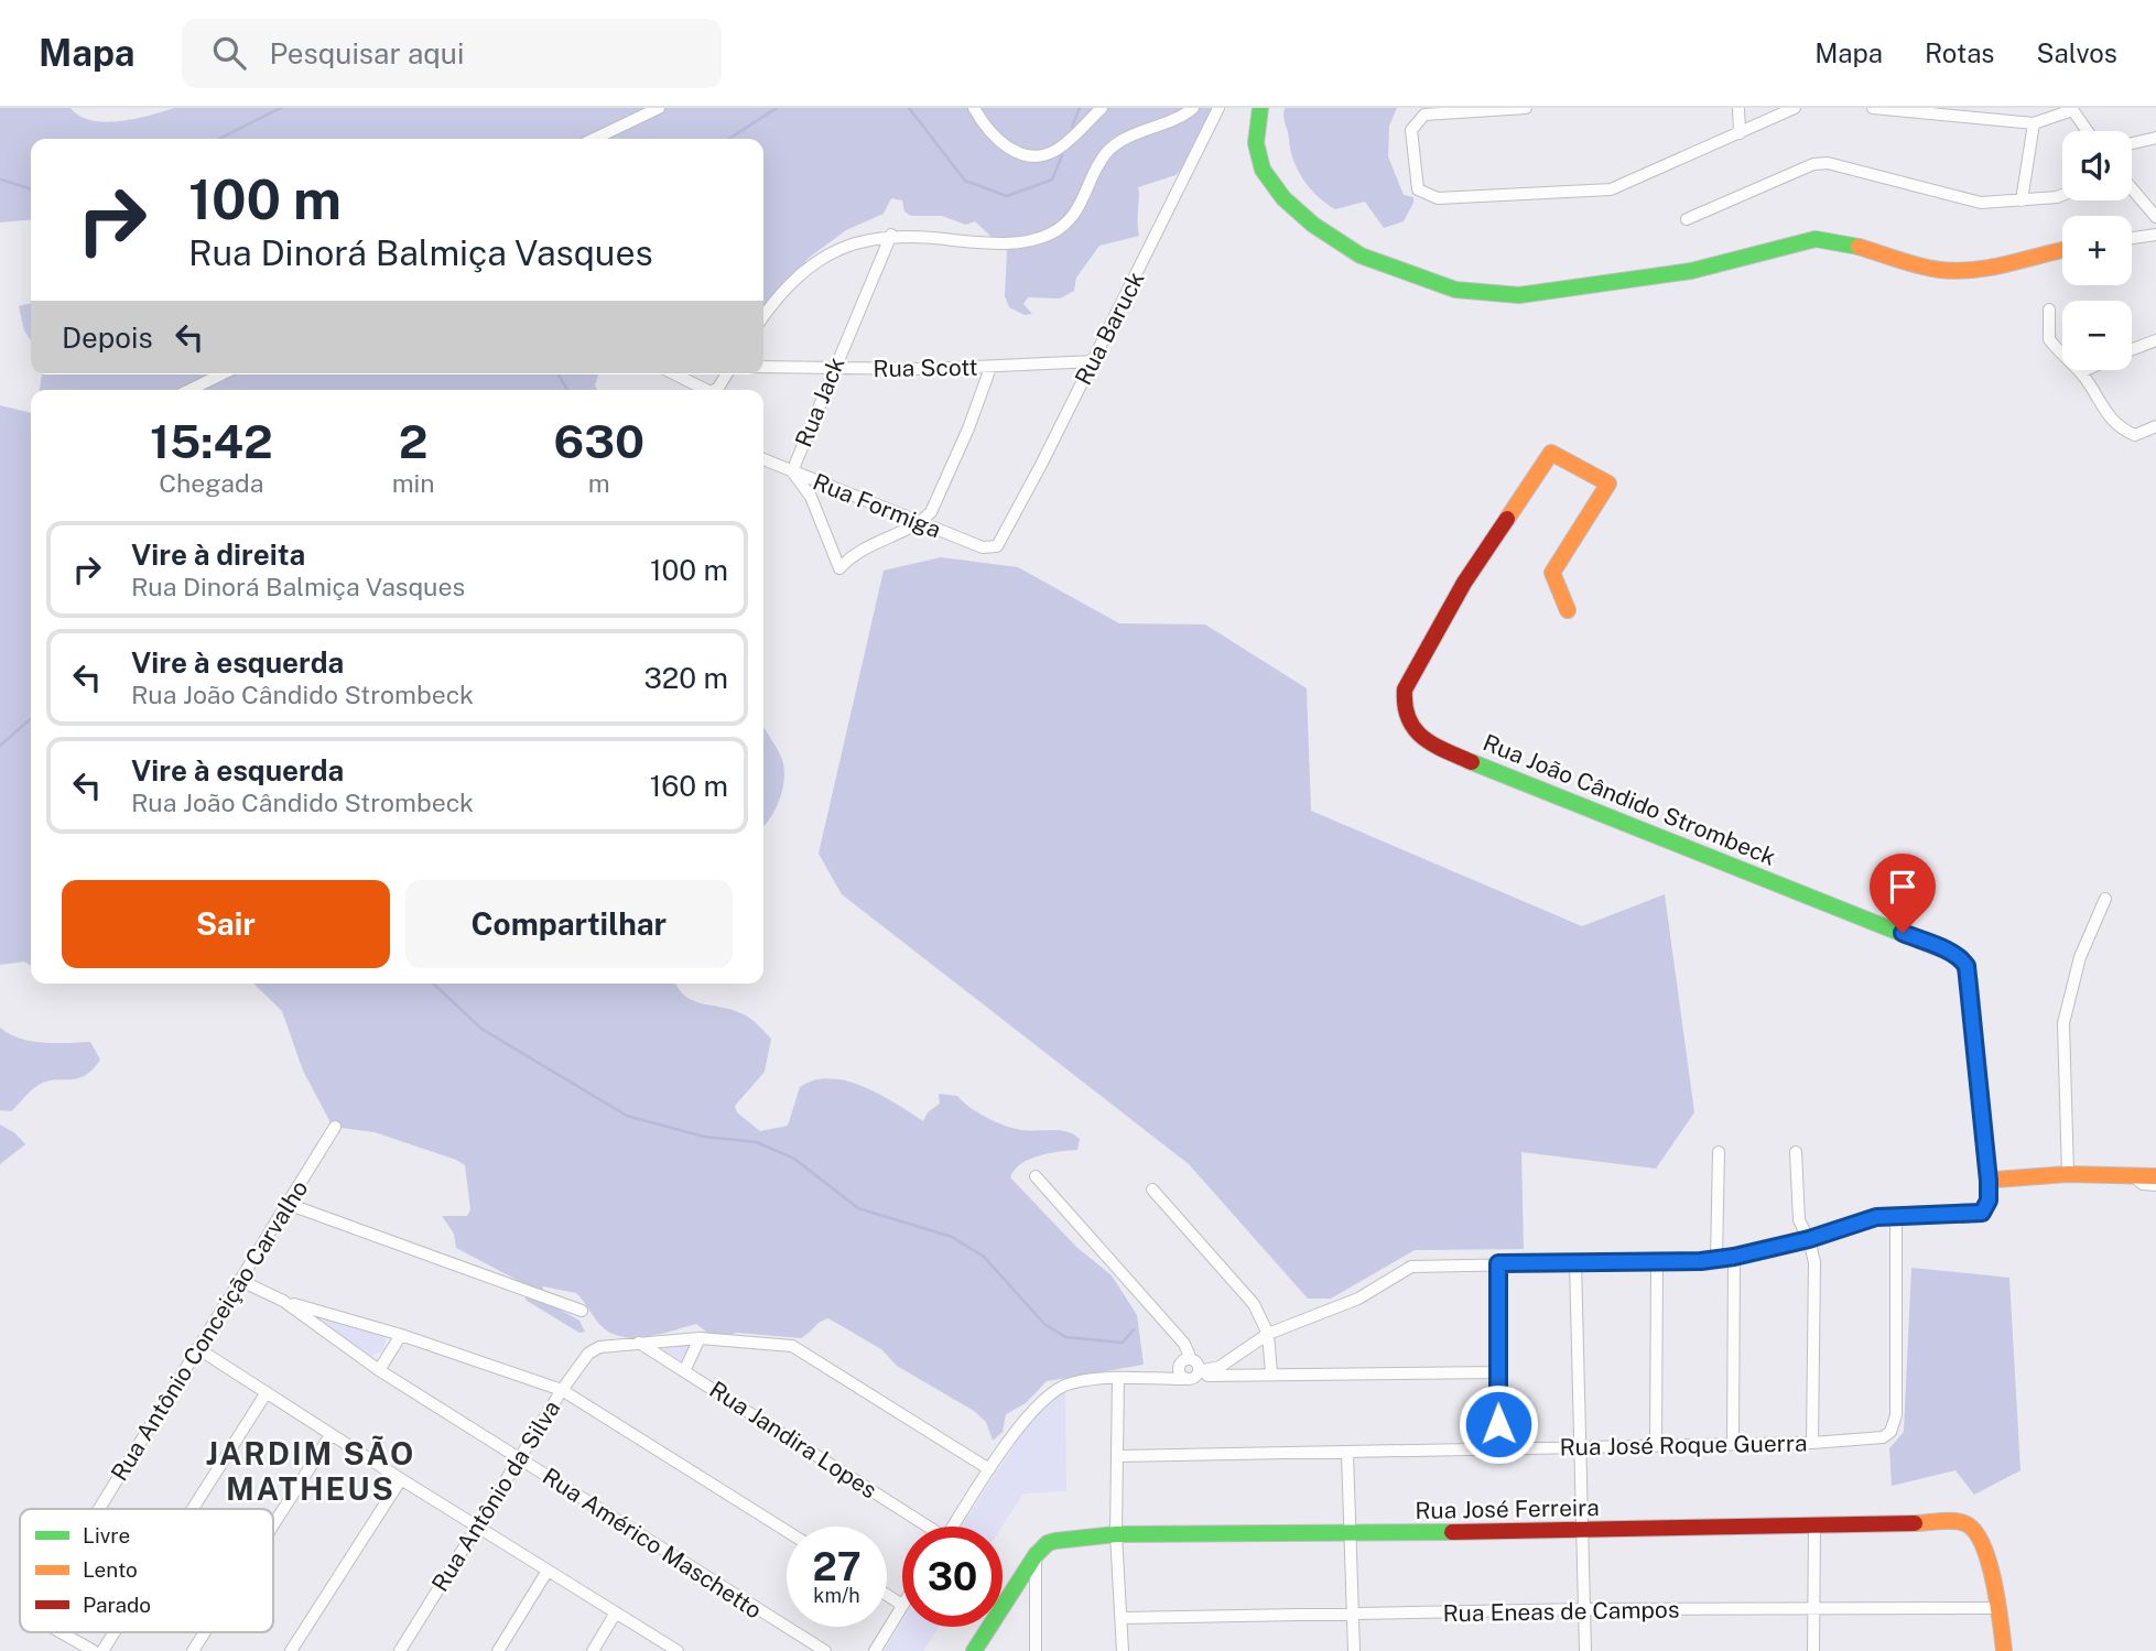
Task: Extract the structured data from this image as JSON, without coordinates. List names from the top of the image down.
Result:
{
  "streets": {
    "street": [
      "Rua Baruck",
      "Rua Scott",
      "Rua Jack",
      "Rua Formiga",
      "Rua João Cândido Strombeck",
      "Rua Antônio Conceição Carvalho",
      "Rua Jandira Lopes",
      "Rua José Roque Guerra",
      "Rua Antônio da Silva",
      "Rua José Ferreira",
      "Rua Américo Maschetto",
      "Rua Eneas de Campos"
    ]
  },
  "crossings": [
    ["Rua Baruck", "Rua Scott"],
    ["Rua Baruck", "Rua Formiga"],
    ["Rua Scott", "Rua Jack"],
    ["Rua Jack", "Rua Formiga"],
    ["Rua Jandira Lopes", "Rua Antônio da Silva"],
    ["Rua Antônio da Silva", "Rua Américo Maschetto"],
    ["Rua José Ferreira", "Rua Eneas de Campos"]
  ],
  "districts": ["JARDIM SÃO MATHEUS"],
  "legend": ["Livre", "Lento", "Parado"],
  "page": {
    "header": "Mapa",
    "search": "Pesquisar aqui",
    "nav": ["Mapa", "Rotas", "Salvos"],
    "map_buttons": ["+", "−"],
    "turn": ["100 m", "Rua Dinorá Balmiça Vasques"],
    "then": "Depois",
    "eta": [
      "15:42",
      "Chegada",
      "2",
      "min",
      "630",
      "m"
    ],
    "list": [
      {
        "name": "Vire à direita",
        "note": "Rua Dinorá Balmiça Vasques",
        "value": "100 m"
      },
      {
        "name": "Vire à esquerda",
        "note": "Rua João Cândido Strombeck",
        "value": "320 m"
      },
      {
        "name": "Vire à esquerda",
        "note": "Rua João Cândido Strombeck",
        "value": "160 m"
      }
    ],
    "buttons": ["Sair", "Compartilhar"],
    "speed": "27 km/h",
    "limit": "30"
  }
}
